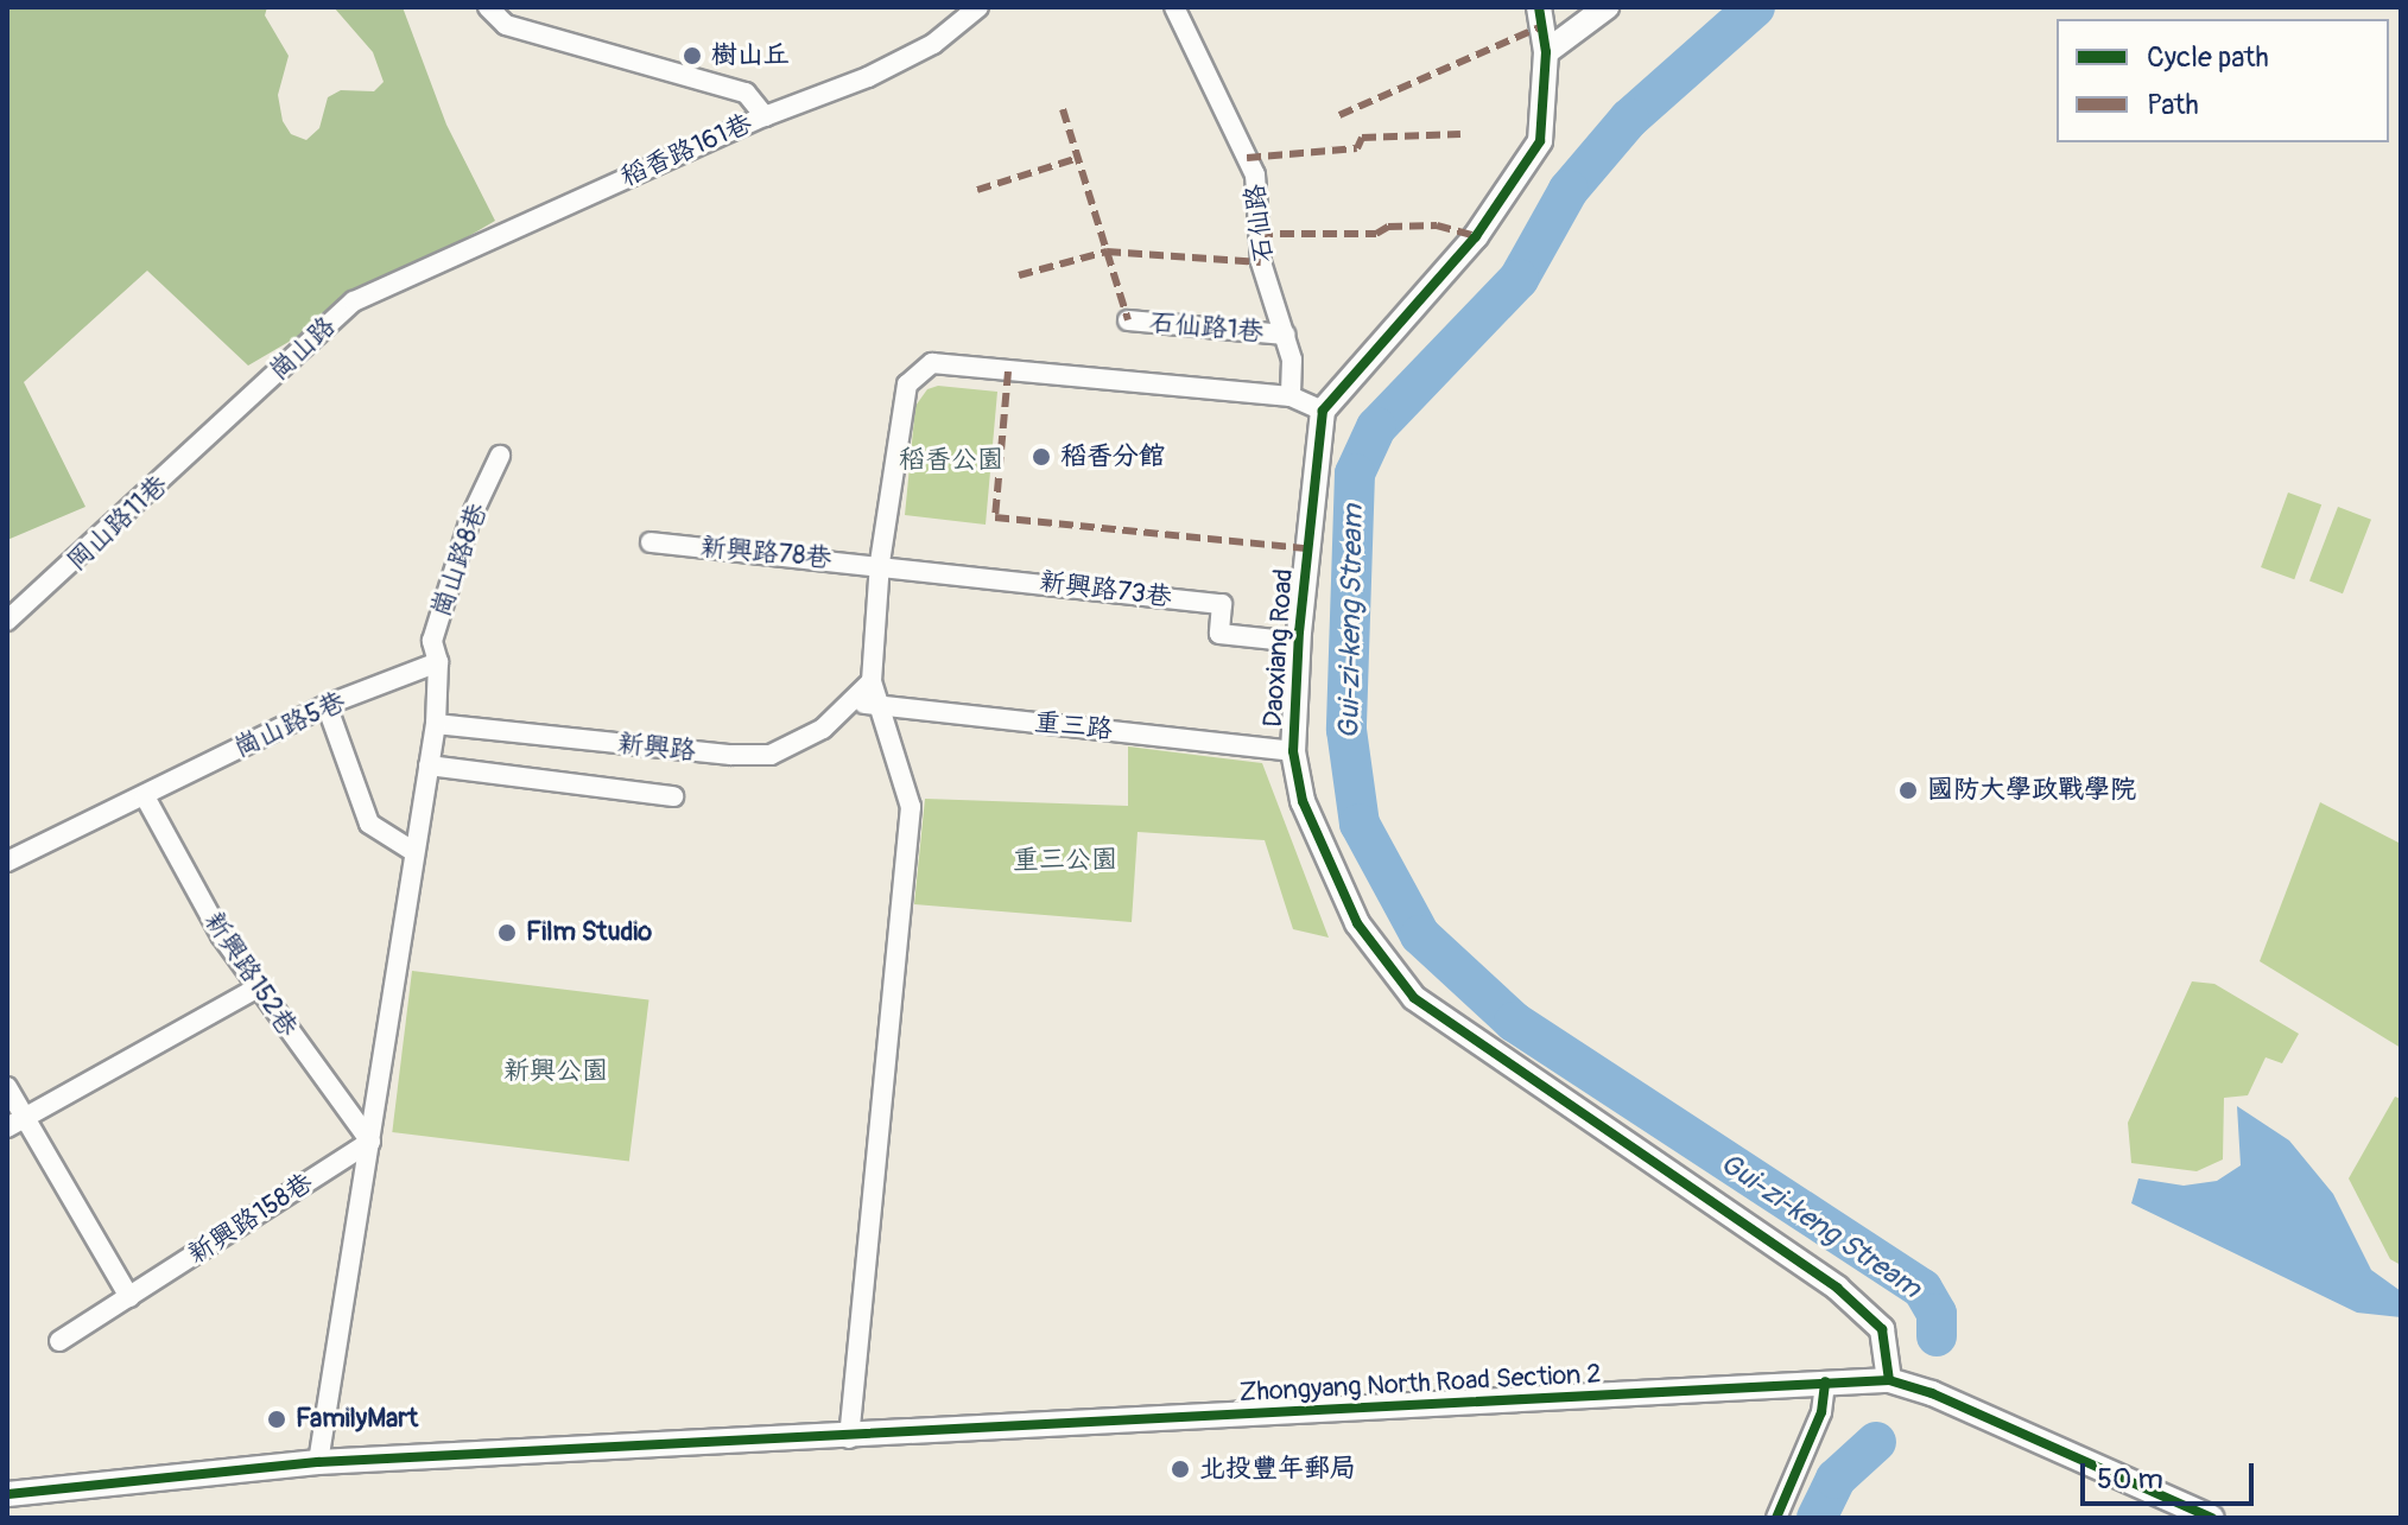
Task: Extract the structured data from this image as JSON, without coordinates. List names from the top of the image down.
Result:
{
  "streets": {
    "street": [
      "稻香路161巷",
      "石仙路",
      "石仙路1巷",
      "崗山路",
      "岡山路11巷",
      "新興路78巷",
      "崗山路8巷",
      "新興路73巷",
      "Daoxiang Road",
      "崗山路5巷",
      "重三路",
      "新興路",
      "新興路152巷",
      "新興路158巷",
      "Zhongyang North Road Section 2"
    ]
  },
  "crossings": [
    ["稻香路161巷", "崗山路"],
    ["石仙路", "石仙路1巷"],
    ["崗山路", "岡山路11巷"],
    ["新興路78巷", "新興路73巷"],
    ["崗山路8巷", "崗山路5巷"],
    ["崗山路8巷", "新興路"],
    ["新興路73巷", "Daoxiang Road"],
    ["Daoxiang Road", "重三路"],
    ["Daoxiang Road", "Zhongyang North Road Section 2"],
    ["崗山路5巷", "新興路152巷"],
    ["重三路", "新興路"],
    ["新興路152巷", "新興路158巷"]
  ],
  "water": ["Gui-zi-keng Stream"],
  "parks": ["稻香公園", "重三公園", "新興公園"],
  "places": [
    "樹山丘",
    "稻香分館",
    "國防大學政戰學院",
    "Film Studio",
    "FamilyMart",
    "北投豐年郵局"
  ],
  "legend": ["Cycle path", "Path"],
  "scale_bar": "50 m"
}
